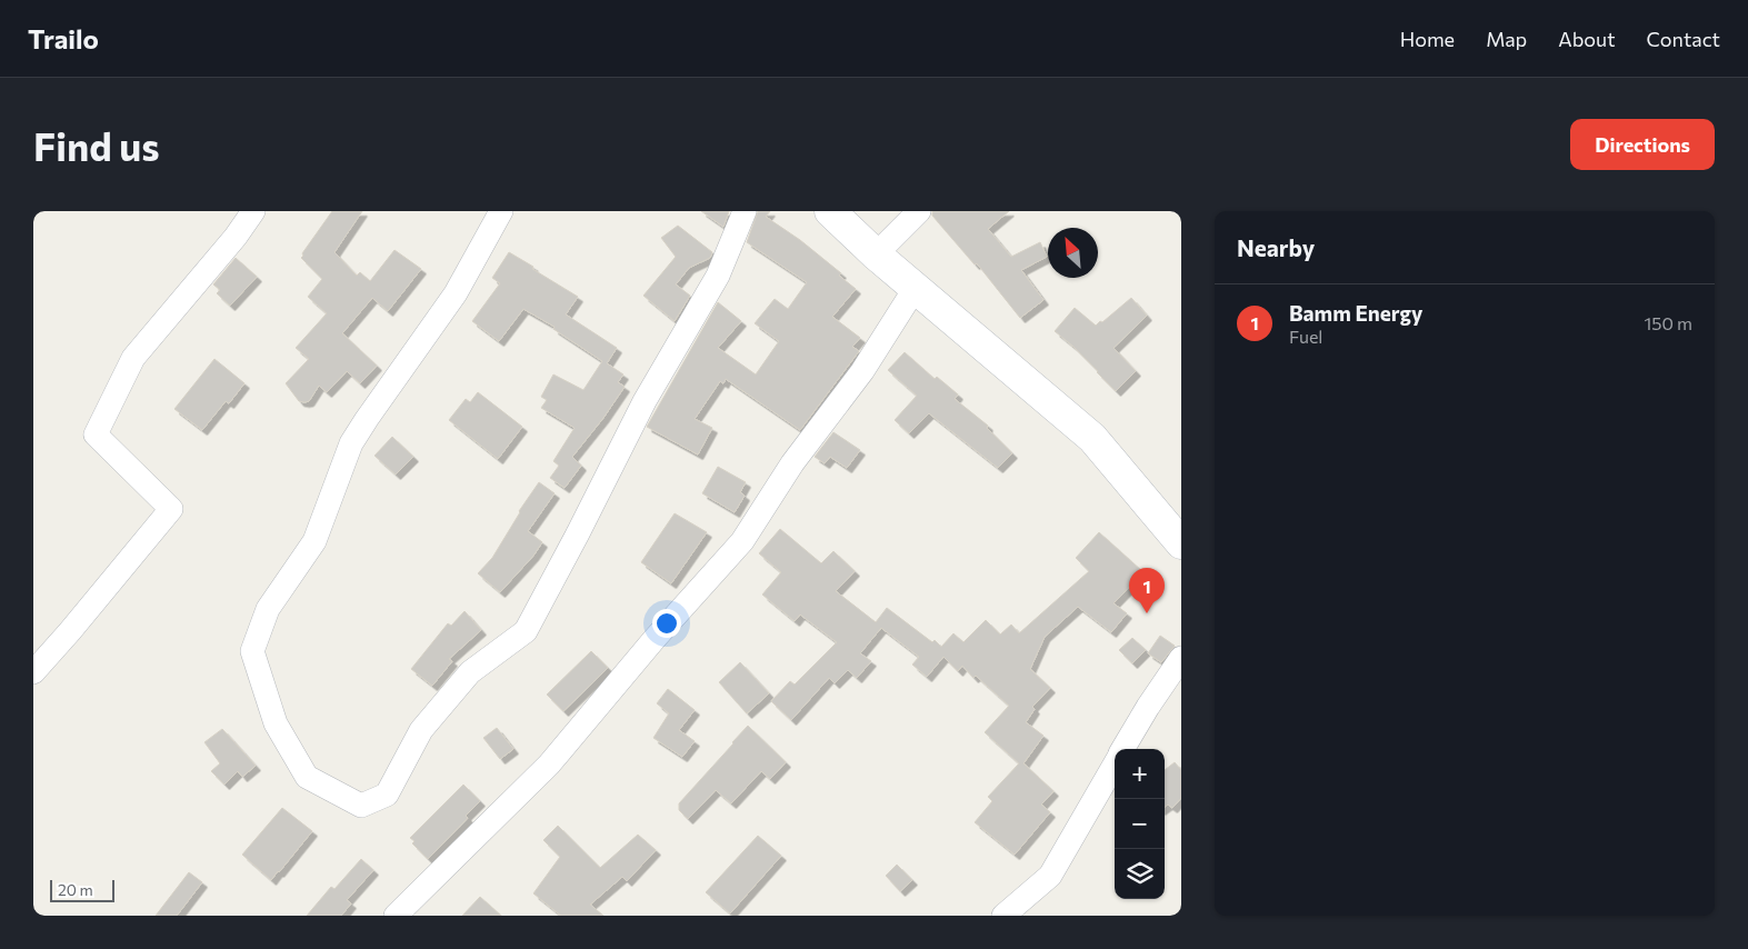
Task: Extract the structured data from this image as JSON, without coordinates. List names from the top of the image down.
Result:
{
  "scale_bar": "20 m",
  "north": "top left",
  "page": {
    "header": "Trailo",
    "nav": [
      "Home",
      "Map",
      "About",
      "Contact"
    ],
    "buttons": "Directions",
    "title": "Find us",
    "heading": "Nearby",
    "list": [
      {
        "mark": "1",
        "name": "Bamm Energy",
        "note": "Fuel",
        "value": "150 m"
      }
    ],
    "pins": "1",
    "map_buttons": ["+", "−"],
    "scale": "20 m"
  }
}
